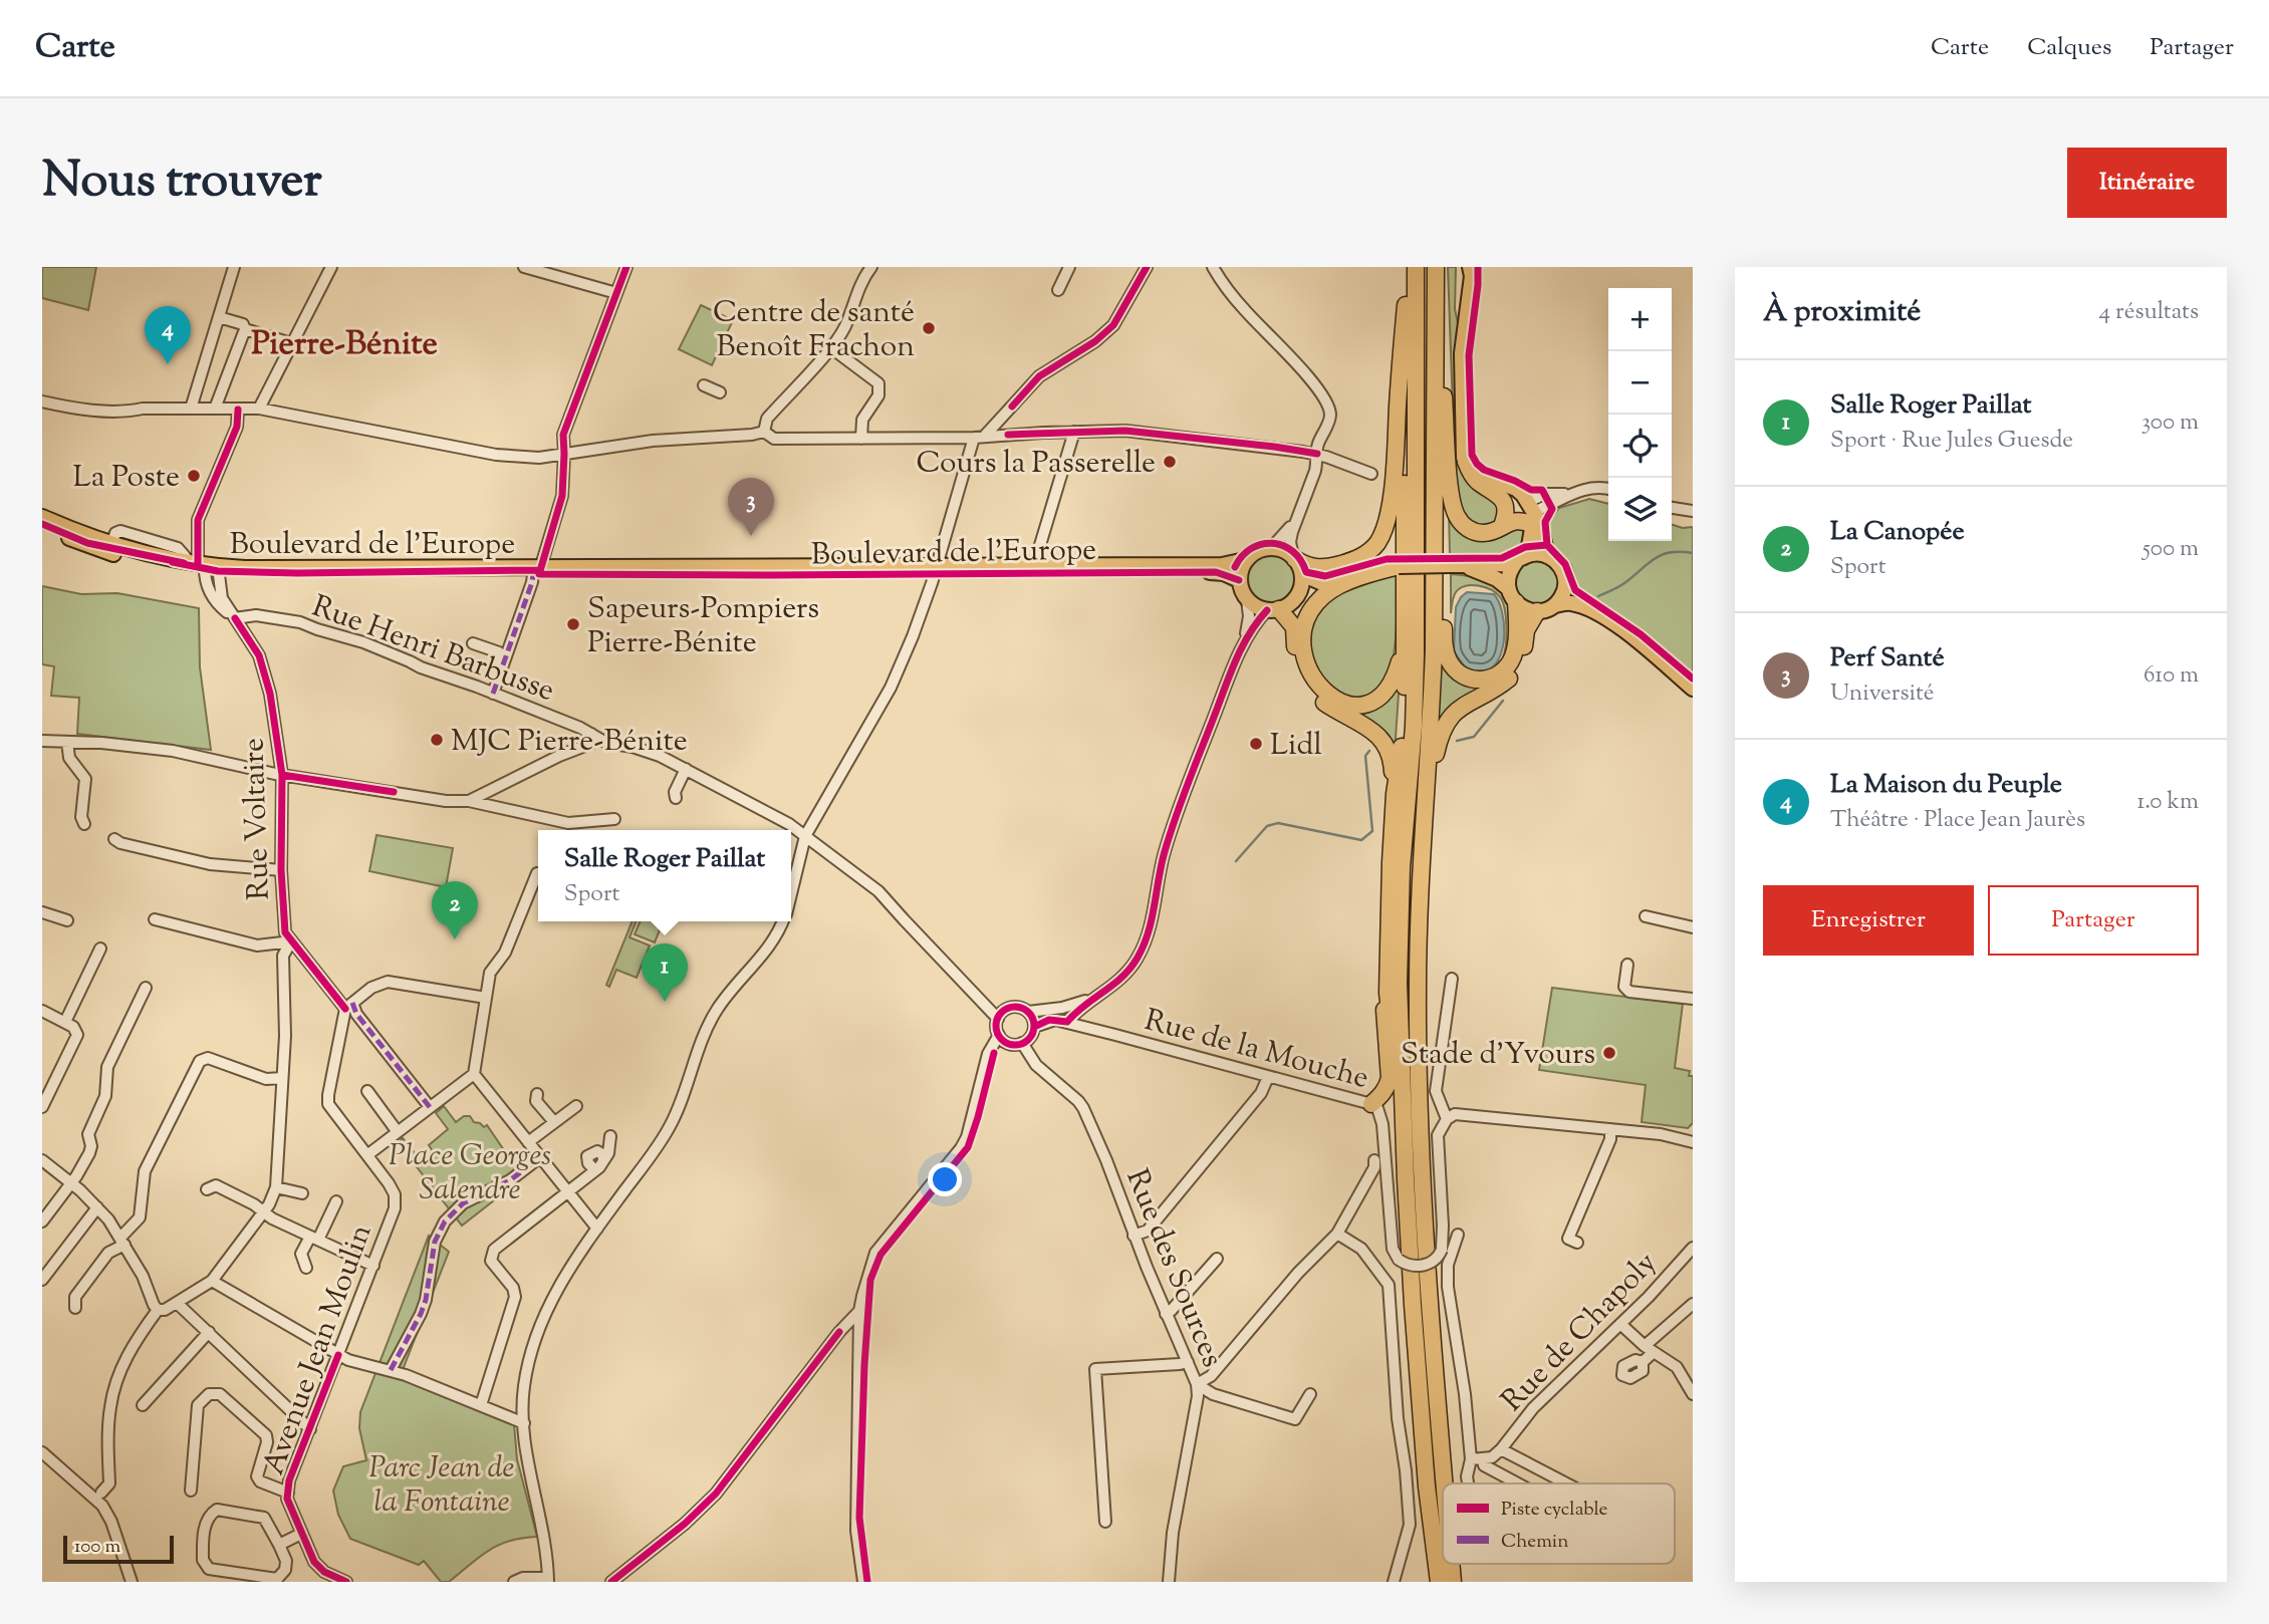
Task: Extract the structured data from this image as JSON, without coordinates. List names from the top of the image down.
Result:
{
  "streets": {
    "main road": ["Boulevard de l'Europe"],
    "street": [
      "Rue Henri Barbusse",
      "Rue Voltaire",
      "Rue de la Mouche",
      "Rue des Sources",
      "Rue de Chapoly",
      "Avenue Jean Moulin"
    ]
  },
  "crossings": [
    ["Boulevard de l'Europe", "Rue Voltaire"],
    ["Rue Henri Barbusse", "Rue Voltaire"],
    ["Rue Henri Barbusse", "Rue de la Mouche"],
    ["Rue Henri Barbusse", "Rue des Sources"],
    ["Rue de la Mouche", "Rue des Sources"]
  ],
  "districts": ["Pierre-Bénite"],
  "parks": ["Place Georges Salendre", "Parc Jean de la Fontaine"],
  "places": [
    "Centre de santé Benoît Frachon",
    "Cours la Passerelle",
    "La Poste",
    "Sapeurs-Pompiers Pierre-Bénite",
    "MJC Pierre-Bénite",
    "Lidl",
    "Stade d'Yvours"
  ],
  "legend": ["Piste cyclable", "Chemin"],
  "scale_bar": "100 m",
  "page": {
    "header": "Carte",
    "nav": ["Carte", "Calques", "Partager"],
    "title": "Nous trouver",
    "buttons": [
      "Itinéraire",
      ["Enregistrer", "Partager"]
    ],
    "heading": ["À proximité", "4 résultats"],
    "map_buttons": ["+", "−"],
    "pins": [
      "4",
      "3",
      "2",
      "1"
    ],
    "list": [
      {
        "mark": "1",
        "name": "Salle Roger Paillat",
        "note": "Sport · Rue Jules Guesde",
        "value": "300 m"
      },
      {
        "mark": "2",
        "name": "La Canopée",
        "note": "Sport",
        "value": "500 m"
      },
      {
        "mark": "3",
        "name": "Perf Santé",
        "note": "Université",
        "value": "610 m"
      },
      {
        "mark": "4",
        "name": "La Maison du Peuple",
        "note": "Théâtre · Place Jean Jaurès",
        "value": "1.0 km"
      }
    ],
    "popup": ["Salle Roger Paillat", "Sport"],
    "scale": "100 m"
  }
}
